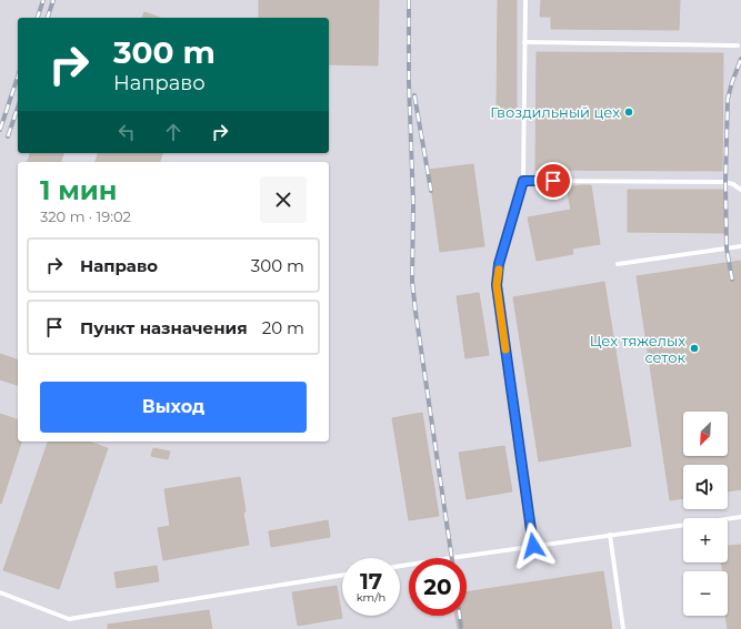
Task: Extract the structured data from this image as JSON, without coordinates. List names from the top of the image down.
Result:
{
  "places": ["Гвоздильный цех", "Цех тяжелых сеток"],
  "north": "bottom left",
  "page": {
    "turn": ["300 m", "Направо"],
    "heading": ["1 мин", "320 m · 19:02"],
    "list": [
      {
        "name": "Направо",
        "value": "300 m"
      },
      {
        "name": "Пункт назначения",
        "value": "20 m"
      }
    ],
    "buttons": "Выход",
    "map_buttons": ["+", "−"],
    "speed": "17 km/h",
    "limit": "20"
  }
}
